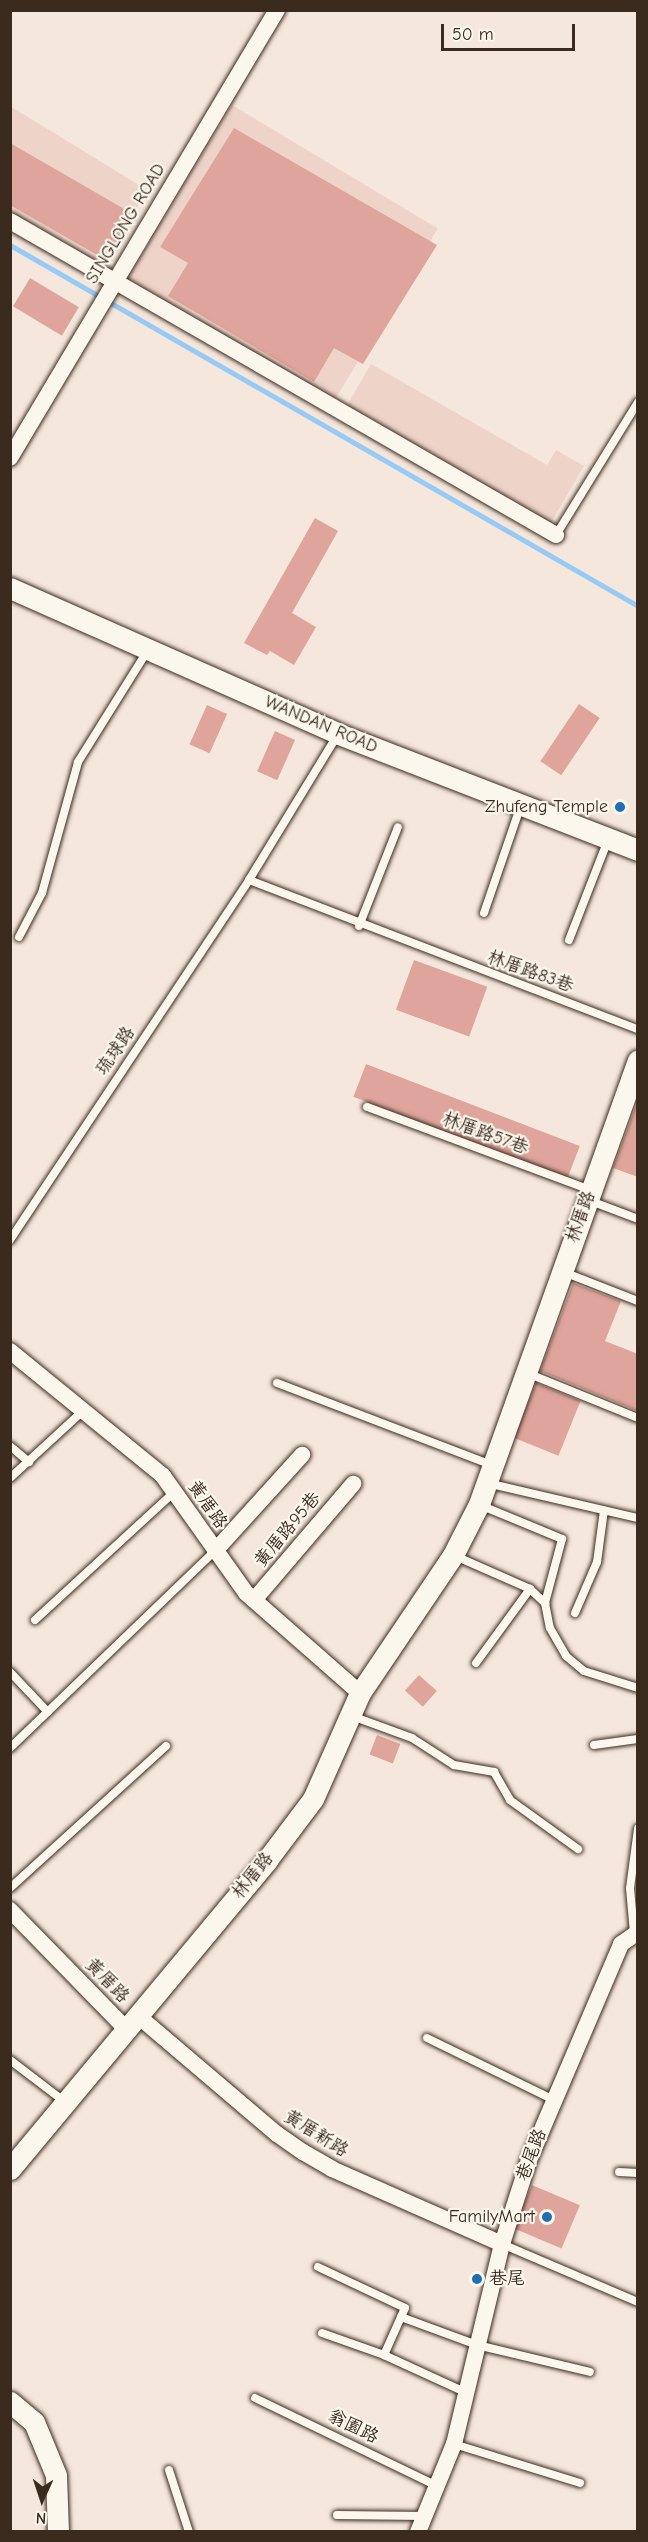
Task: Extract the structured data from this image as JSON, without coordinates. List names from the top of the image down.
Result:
{
  "streets": {
    "street": [
      "SINGLONG ROAD",
      "WANDAN ROAD",
      "林厝路",
      "黃厝路",
      "黃厝路95巷",
      "黃厝新路",
      "巷尾路"
    ],
    "lane": [
      "林厝路83巷",
      "琉球路",
      "林厝路57巷",
      "翁園路"
    ]
  },
  "crossings": [
    ["WANDAN ROAD", "琉球路"],
    ["林厝路57巷", "林厝路"],
    ["林厝路", "黃厝路"],
    ["林厝路", "黃厝新路"],
    ["黃厝路", "黃厝路95巷"],
    ["黃厝路", "黃厝新路"],
    ["黃厝新路", "巷尾路"],
    ["巷尾路", "翁園路"]
  ],
  "places": ["Zhufeng Temple", "FamilyMart", "巷尾"],
  "scale_bar": "50 m",
  "north": "bottom"
}
